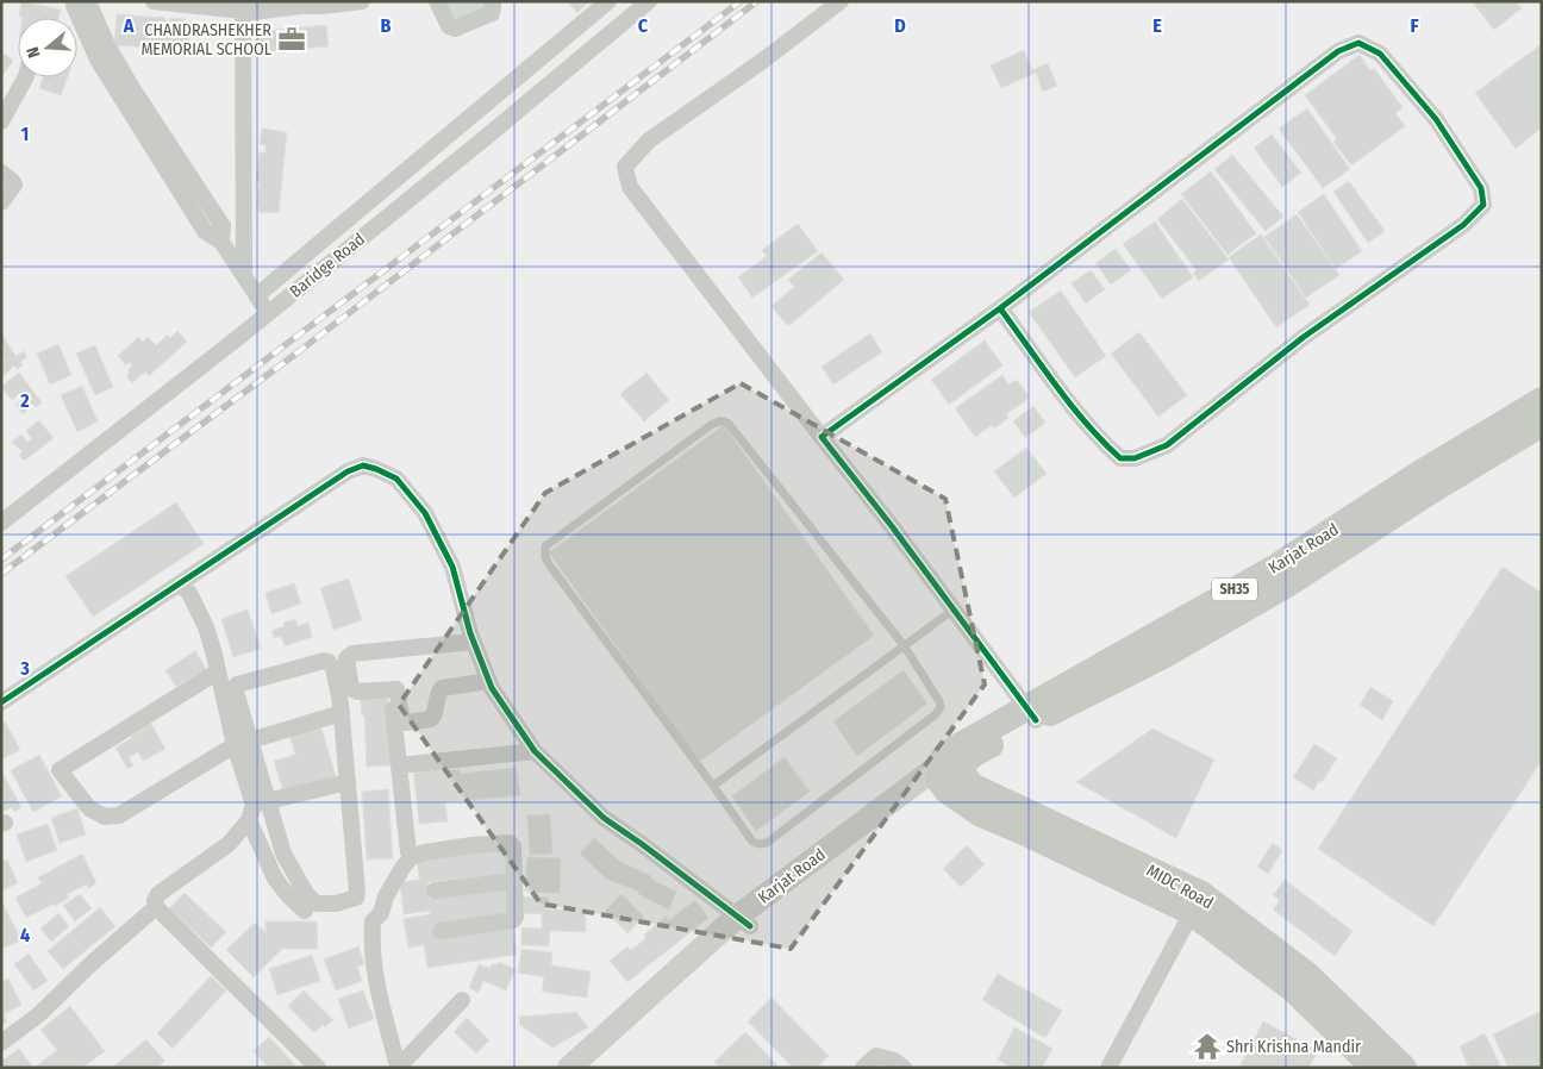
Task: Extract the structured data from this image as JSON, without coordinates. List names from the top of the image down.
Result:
{
  "streets": {
    "main road": ["Karjat Road", "SH35", "MIDC Road"],
    "street": ["Baridge Road"]
  },
  "crossings": [
    ["Karjat Road", "MIDC Road"]
  ],
  "places": {
    "office": ["CHANDRASHEKHER MEMORIAL SCHOOL"],
    "temple": ["Shri Krishna Mandir"]
  },
  "north": "left",
  "grid": {
    "columns": [
      "A",
      "B",
      "C",
      "D",
      "E",
      "F"
    ],
    "rows": [
      "1",
      "2",
      "3",
      "4"
    ]
  }
}
